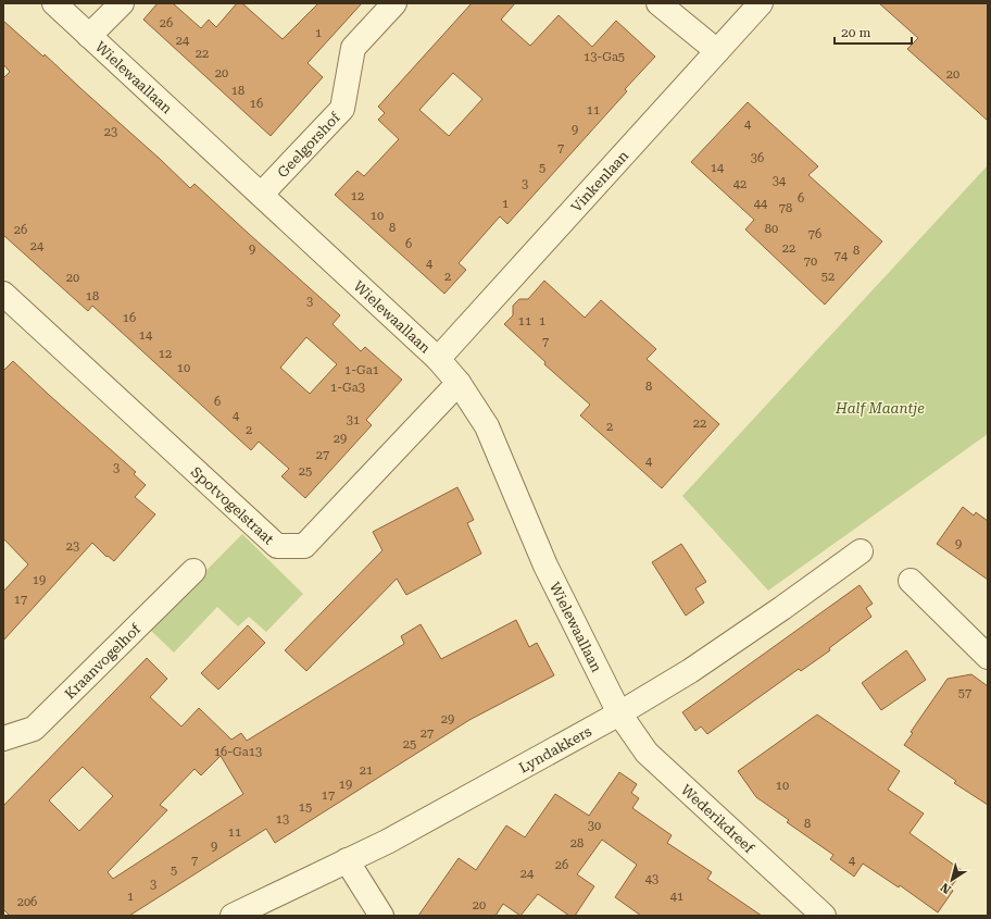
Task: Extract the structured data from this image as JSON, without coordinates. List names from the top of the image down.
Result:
{
  "streets": {
    "street": [
      "Wielewaallaan",
      "Geelgorshof",
      "Vinkenlaan",
      "Spotvogelstraat",
      "Kraanvogelhof",
      "Lyndakkers",
      "Wederikdreef"
    ]
  },
  "crossings": [
    ["Wielewaallaan", "Geelgorshof"],
    ["Wielewaallaan", "Vinkenlaan"],
    ["Wielewaallaan", "Spotvogelstraat"],
    ["Wielewaallaan", "Lyndakkers"],
    ["Wielewaallaan", "Wederikdreef"],
    ["Lyndakkers", "Wederikdreef"]
  ],
  "parks": ["Half Maantje"],
  "house_numbers": [
    "26",
    "1",
    "24",
    "22",
    "13-Ga5",
    "20",
    "20",
    "18",
    "16",
    "11",
    "4",
    "9",
    "23",
    "7",
    "36",
    "5",
    "14",
    "34",
    "3",
    "42",
    "12",
    "6",
    "1",
    "44",
    "78",
    "10",
    "8",
    "80",
    "26",
    "76",
    "6",
    "24",
    "22",
    "9",
    "8",
    "74",
    "70",
    "4",
    "2",
    "52",
    "20",
    "18",
    "3",
    "16",
    "11",
    "1",
    "14",
    "7",
    "12",
    "10",
    "1-Ga1",
    "8",
    "1-Ga3",
    "6",
    "4",
    "31",
    "22",
    "2",
    "2",
    "29",
    "27",
    "4",
    "3",
    "25",
    "9",
    "23",
    "19",
    "17",
    "57",
    "29",
    "27",
    "25",
    "16-Ga13",
    "21",
    "19",
    "10",
    "17",
    "15",
    "13",
    "8",
    "30",
    "11",
    "28",
    "9",
    "7",
    "4",
    "26",
    "5",
    "24",
    "43",
    "3",
    "1",
    "41",
    "206",
    "20"
  ],
  "scale_bar": "20 m",
  "north": "bottom left"
}
